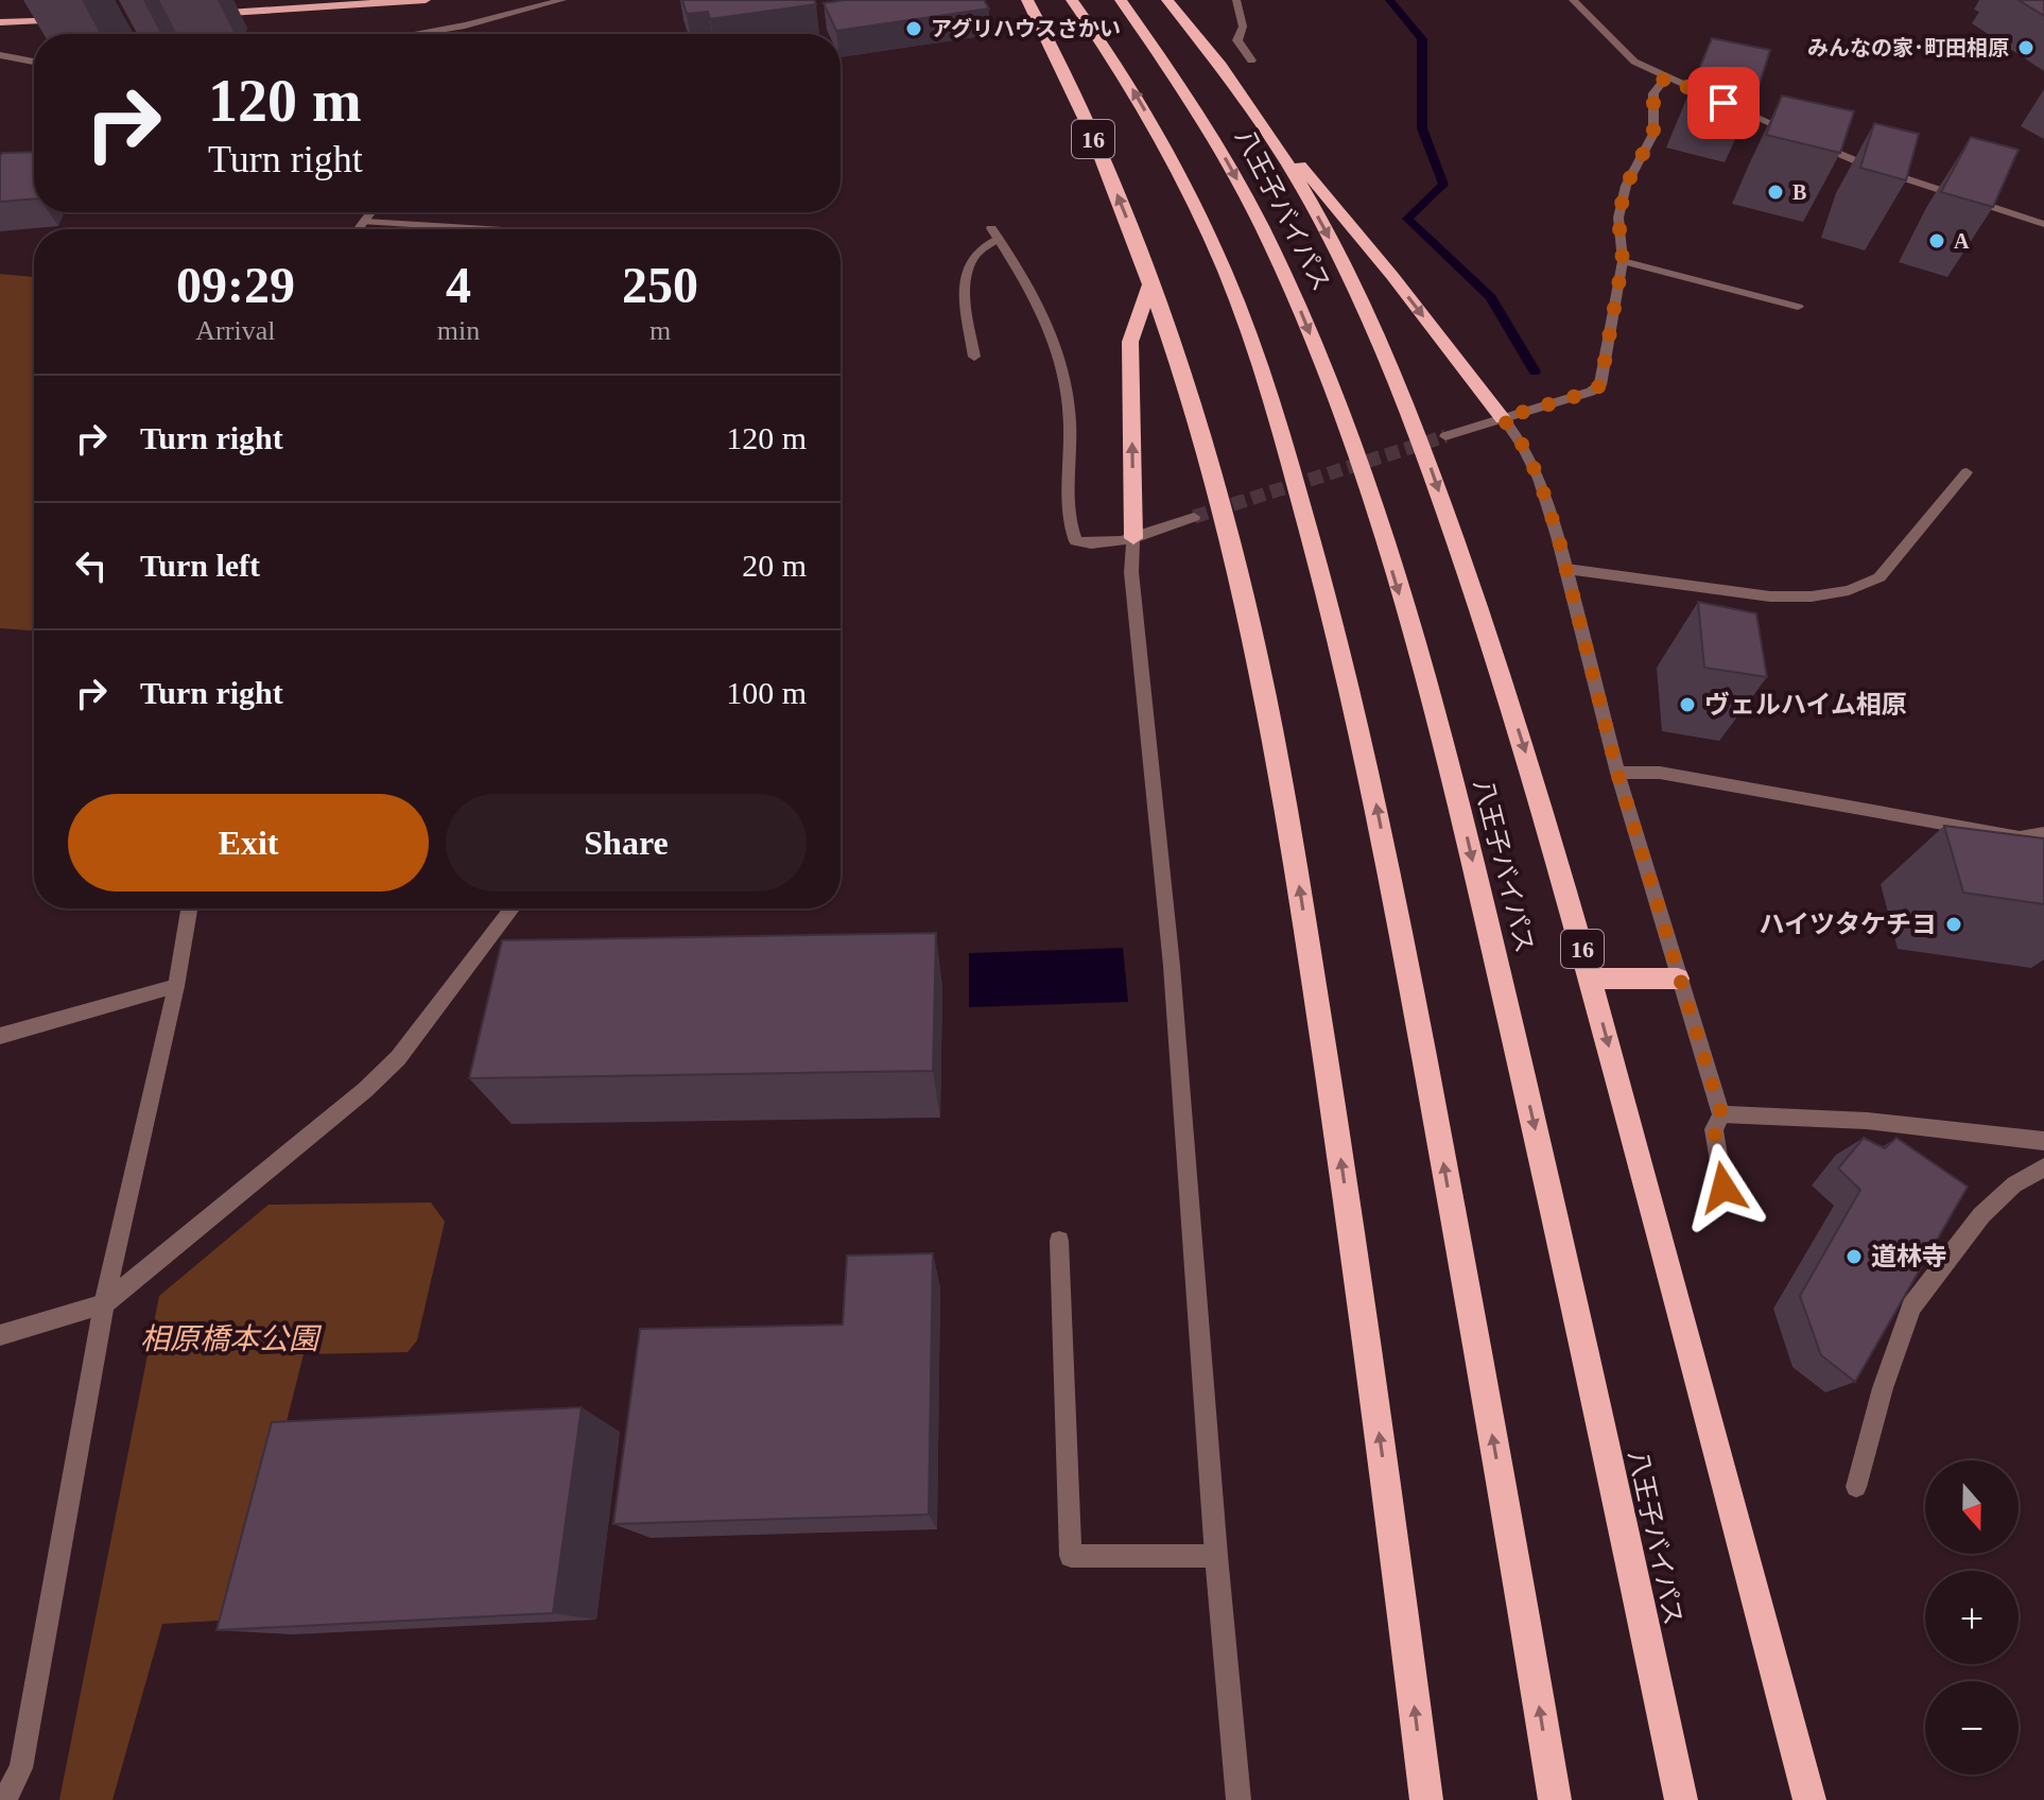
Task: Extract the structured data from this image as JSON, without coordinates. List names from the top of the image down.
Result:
{
  "streets": {
    "highway": ["16", "八王子バイパス"]
  },
  "parks": ["相原橋本公園"],
  "places": [
    "アグリハウスさかい",
    "みんなの家･町田相原",
    "B",
    "A",
    "ヴェルハイム相原",
    "ハイツタケチヨ",
    "道林寺"
  ],
  "north": "bottom",
  "page": {
    "turn": ["120 m", "Turn right"],
    "eta": [
      "09:29",
      "Arrival",
      "4",
      "min",
      "250",
      "m"
    ],
    "list": [
      {
        "name": "Turn right",
        "value": "120 m"
      },
      {
        "name": "Turn left",
        "value": "20 m"
      },
      {
        "name": "Turn right",
        "value": "100 m"
      }
    ],
    "buttons": ["Exit", "Share"],
    "map_buttons": ["+", "−"]
  }
}
